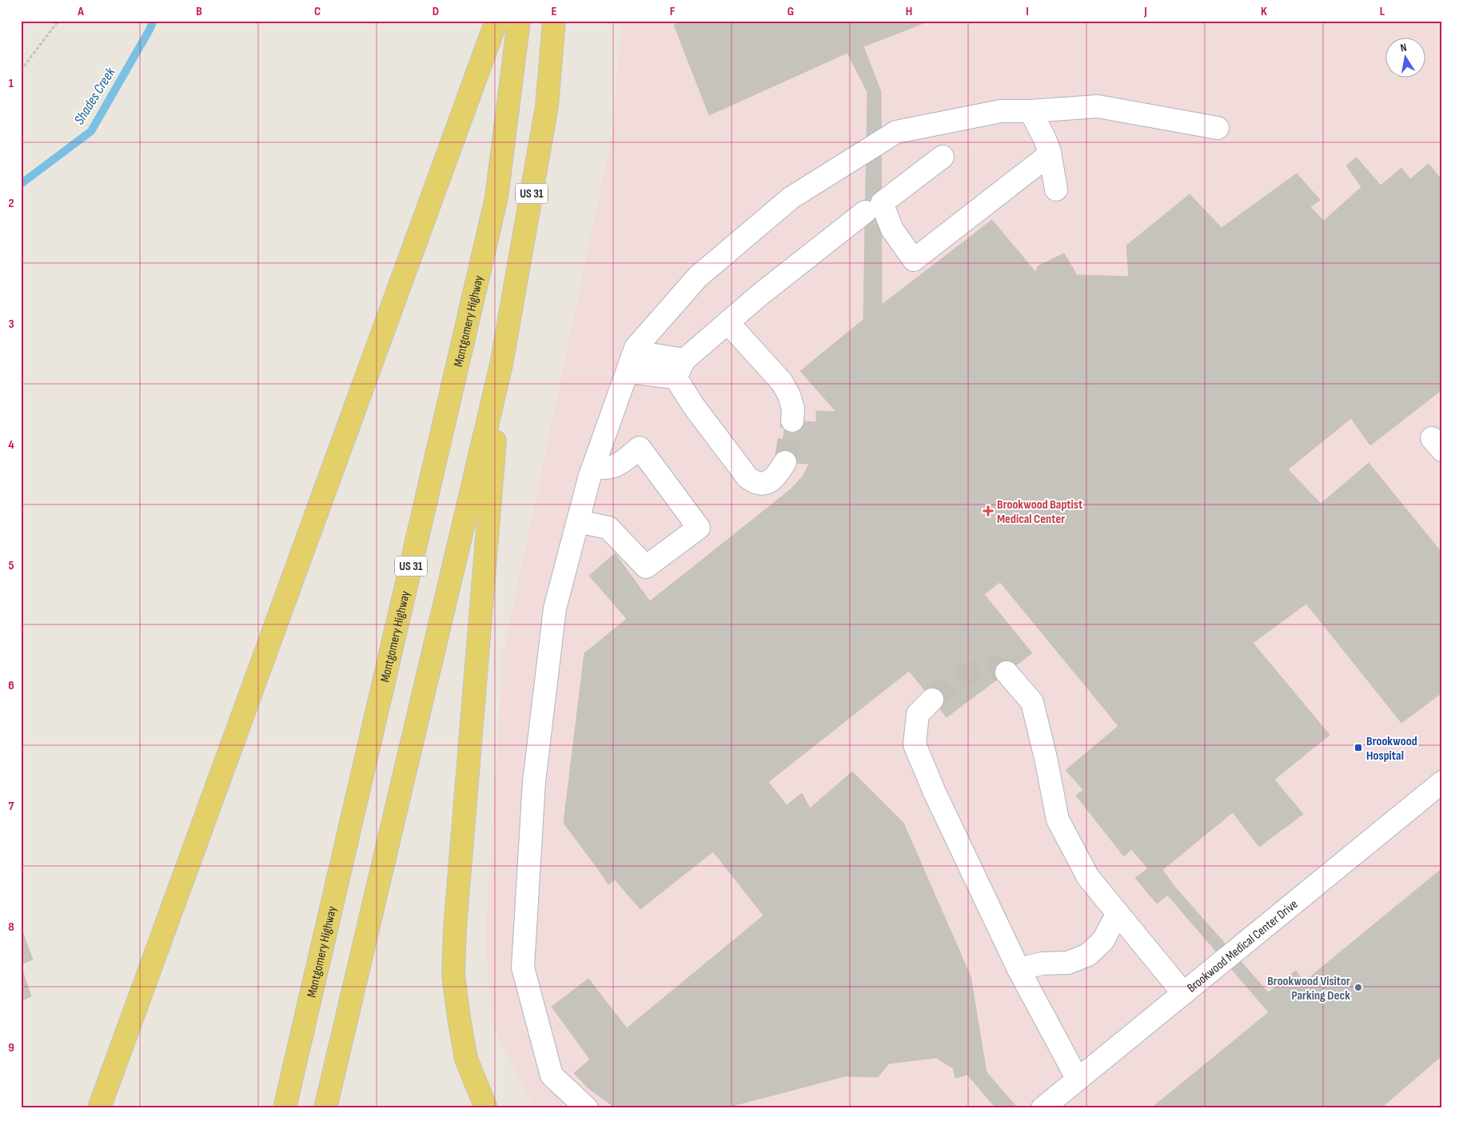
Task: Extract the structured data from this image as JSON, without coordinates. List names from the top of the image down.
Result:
{
  "streets": {
    "main road": ["US 31", "Montgomery Highway"],
    "street": ["Brookwood Medical Center Drive"]
  },
  "water": ["Shades Creek"],
  "places": {
    "health": ["Brookwood Baptist Medical Center"],
    "transit": ["Brookwood Hospital"],
    "other": ["Brookwood Visitor Parking Deck"]
  },
  "north": "top",
  "grid": {
    "columns": [
      "A",
      "B",
      "C",
      "D",
      "E",
      "F",
      "G",
      "H",
      "I",
      "J",
      "K",
      "L"
    ],
    "rows": [
      "1",
      "2",
      "3",
      "4",
      "5",
      "6",
      "7",
      "8",
      "9"
    ]
  }
}
